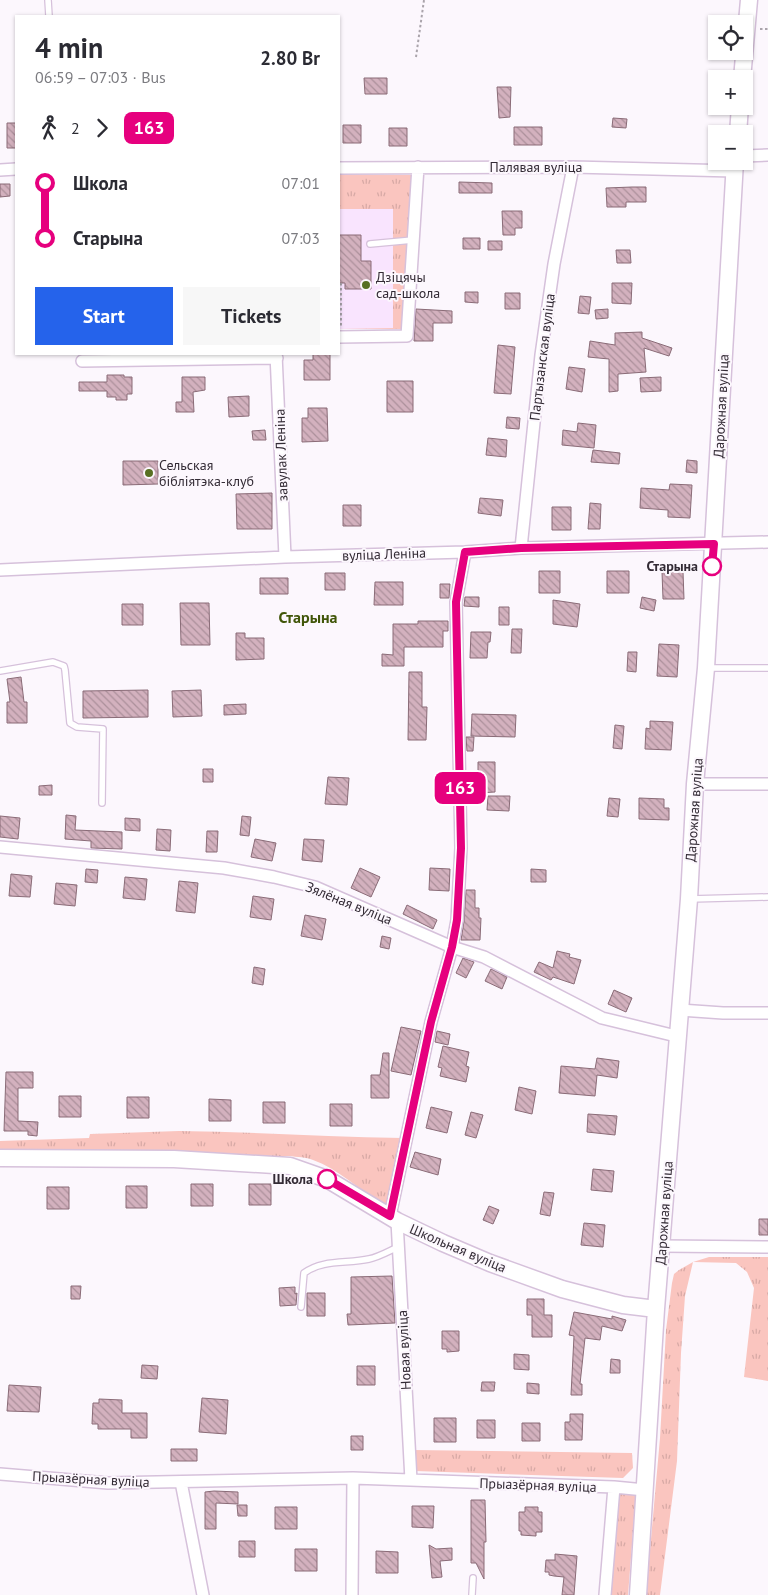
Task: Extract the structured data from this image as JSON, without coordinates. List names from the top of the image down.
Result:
{
  "streets": {
    "main road": ["Дарожная вуліца", "Школьная вуліца"],
    "street": [
      "Палявая вуліца",
      "Партызанская вуліца",
      "завулак Леніна",
      "вуліца Леніна",
      "Зялёная вуліца",
      "Новая вуліца",
      "Прыазёрная вуліца"
    ]
  },
  "crossings": [
    ["Палявая вуліца", "Партызанская вуліца"],
    ["Партызанская вуліца", "вуліца Леніна"],
    ["Дарожная вуліца", "вуліца Леніна"],
    ["Дарожная вуліца", "Зялёная вуліца"],
    ["Дарожная вуліца", "Школьная вуліца"],
    ["завулак Леніна", "вуліца Леніна"],
    ["вуліца Леніна", "Новая вуліца"],
    ["Зялёная вуліца", "Новая вуліца"],
    ["Школьная вуліца", "Новая вуліца"],
    ["Новая вуліца", "Прыазёрная вуліца"]
  ],
  "districts": ["Старына"],
  "places": [
    "Дзіцячы сад-школа",
    "Сельская бібліятэка-клуб",
    "Старына",
    "Школа"
  ],
  "lines": ["bus line 163"],
  "page": {
    "on_map": "163",
    "map_buttons": ["+", "−"],
    "heading": ["4 min", "06:59 – 07:03 · Bus", "2.80 Br"],
    "legs": ["2", "163"],
    "list": [
      {
        "name": "Школа",
        "value": "07:01"
      },
      {
        "name": "Старына",
        "value": "07:03"
      }
    ],
    "buttons": ["Start", "Tickets"]
  }
}
